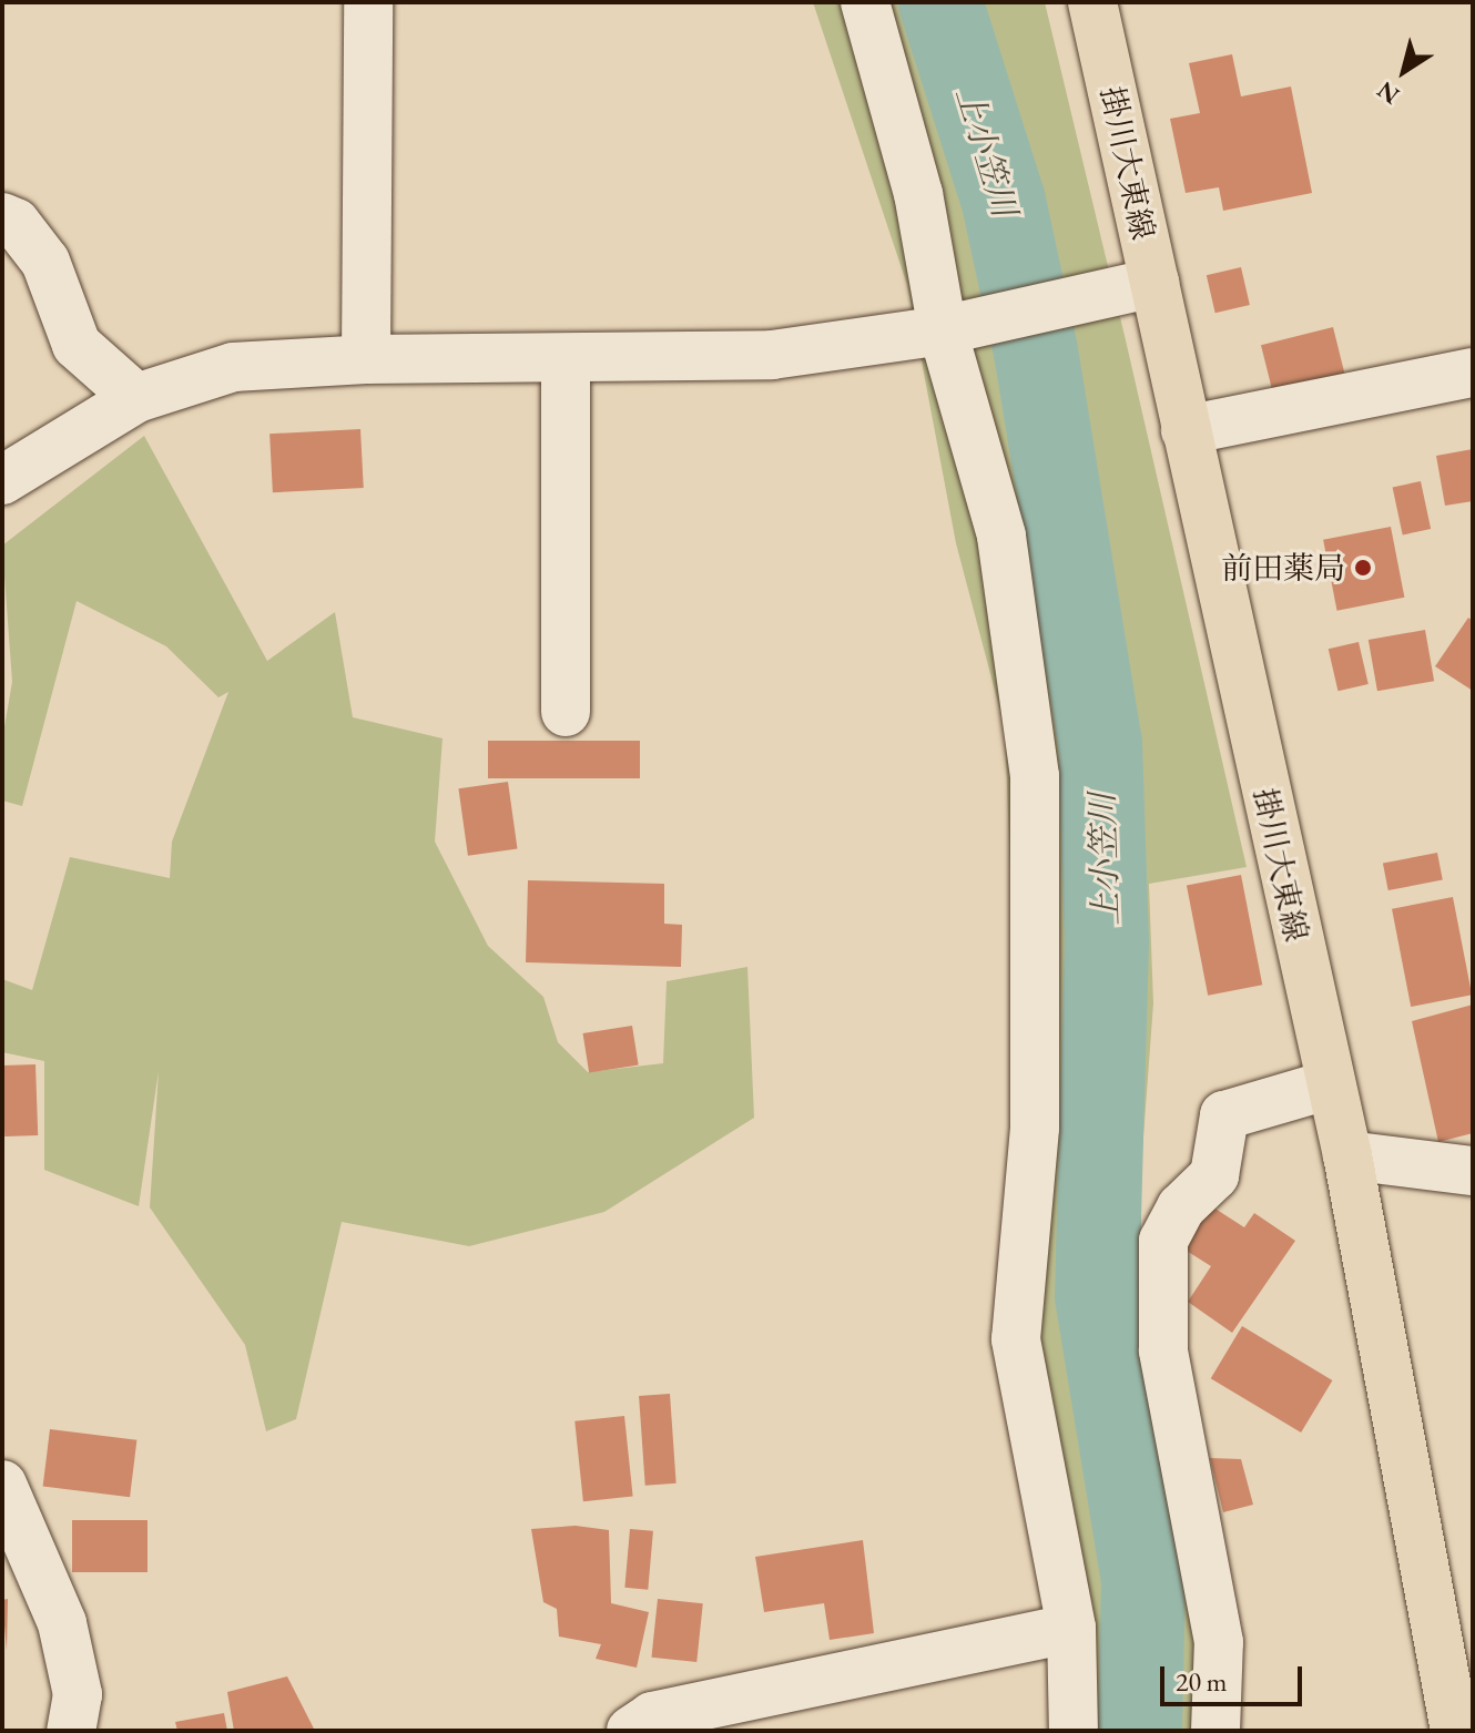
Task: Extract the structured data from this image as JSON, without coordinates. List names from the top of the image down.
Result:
{
  "streets": {
    "main road": ["掛川大東線"]
  },
  "water": ["上小笠川"],
  "places": ["前田薬局"],
  "scale_bar": "20 m",
  "north": "bottom left"
}
